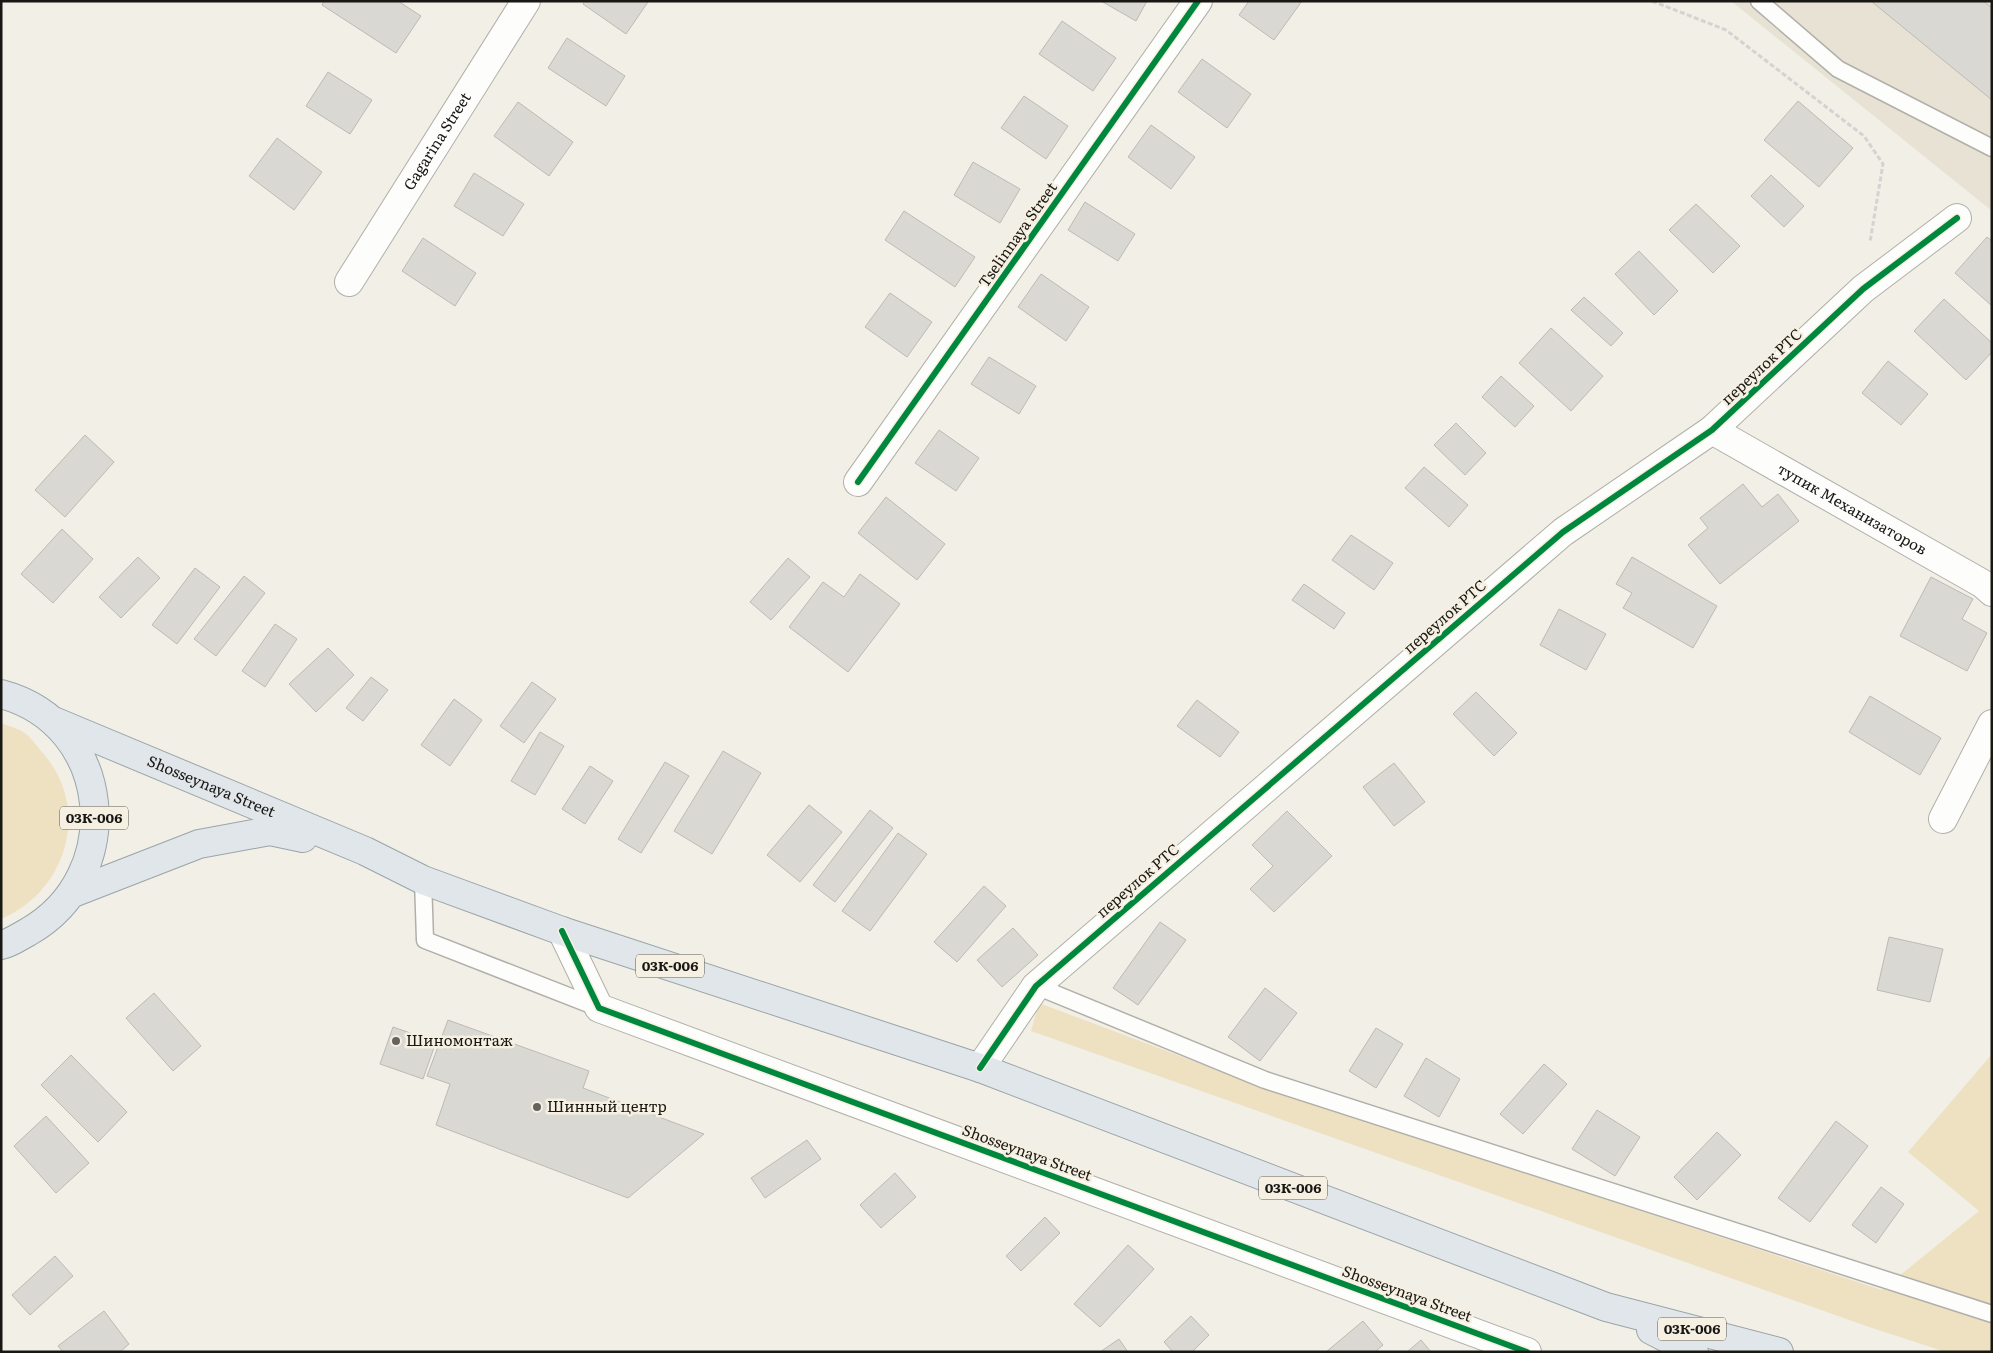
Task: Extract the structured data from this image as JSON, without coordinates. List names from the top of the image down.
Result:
{
  "streets": {
    "main road": ["Shosseynaya Street", "03К-006"],
    "street": [
      "Gagarina Street",
      "Tselinnaya Street",
      "переулок РТС",
      "тупик Механизаторов"
    ]
  },
  "crossings": [
    ["переулок РТС", "тупик Механизаторов"],
    ["переулок РТС", "Shosseynaya Street"]
  ],
  "places": ["Шиномонтаж", "Шинный центр"]
}
